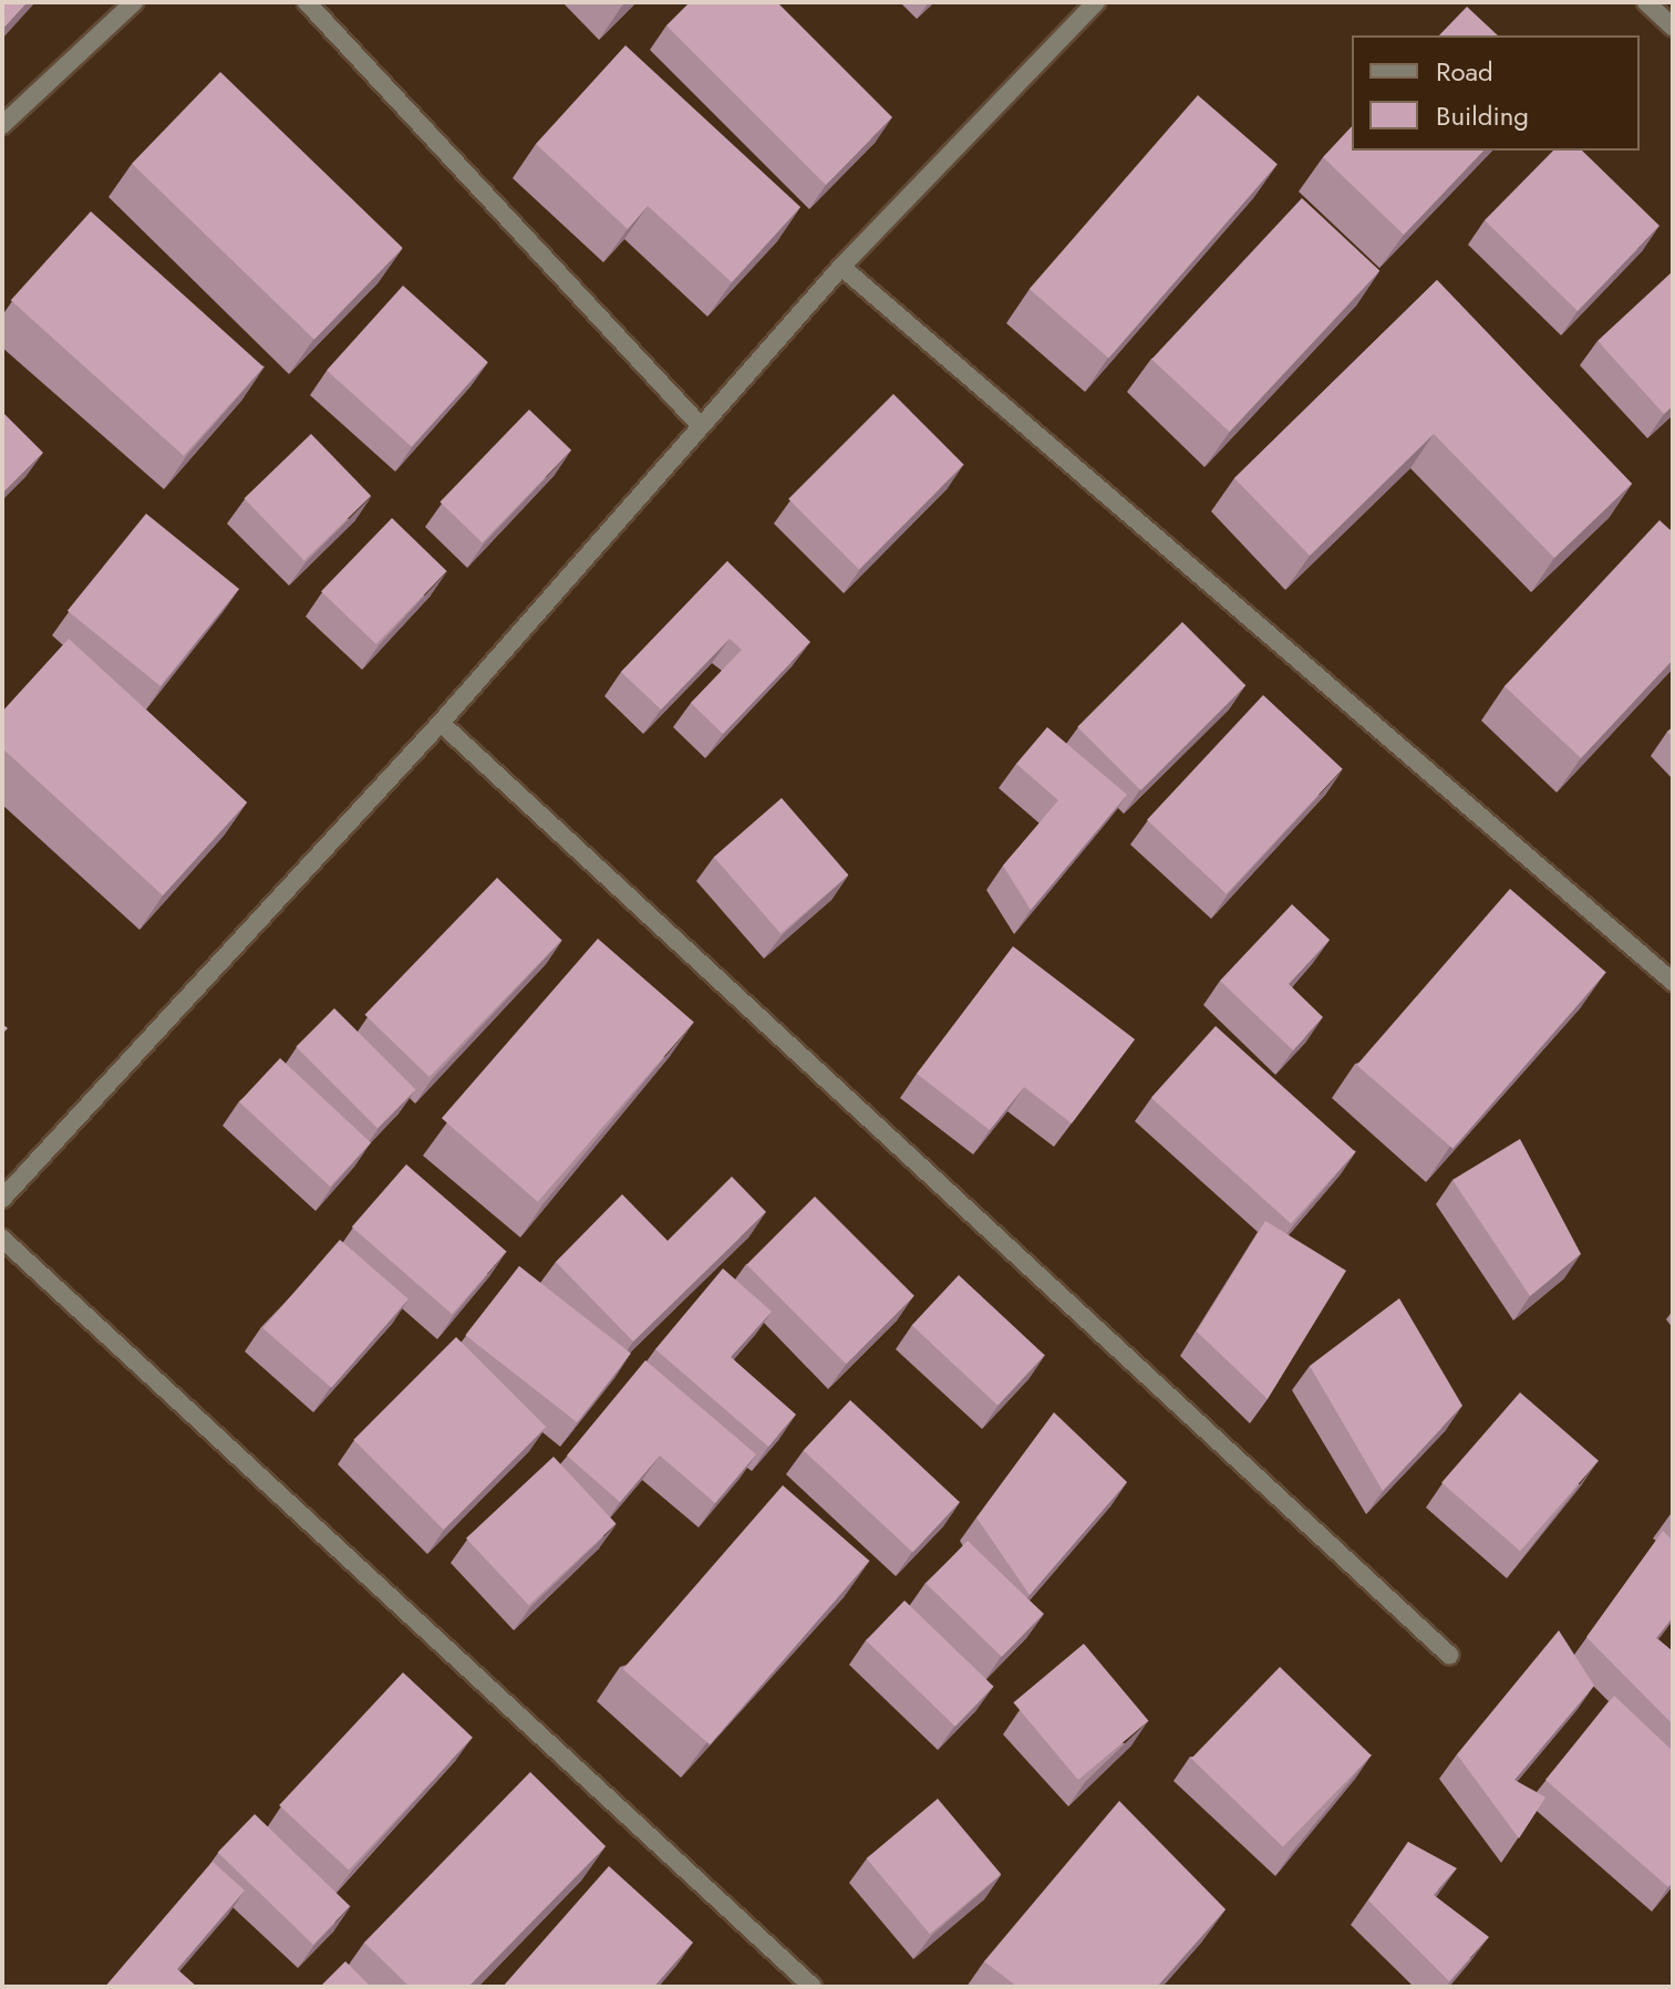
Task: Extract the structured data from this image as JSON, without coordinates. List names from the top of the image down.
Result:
{
  "legend": ["Road", "Building"]
}
